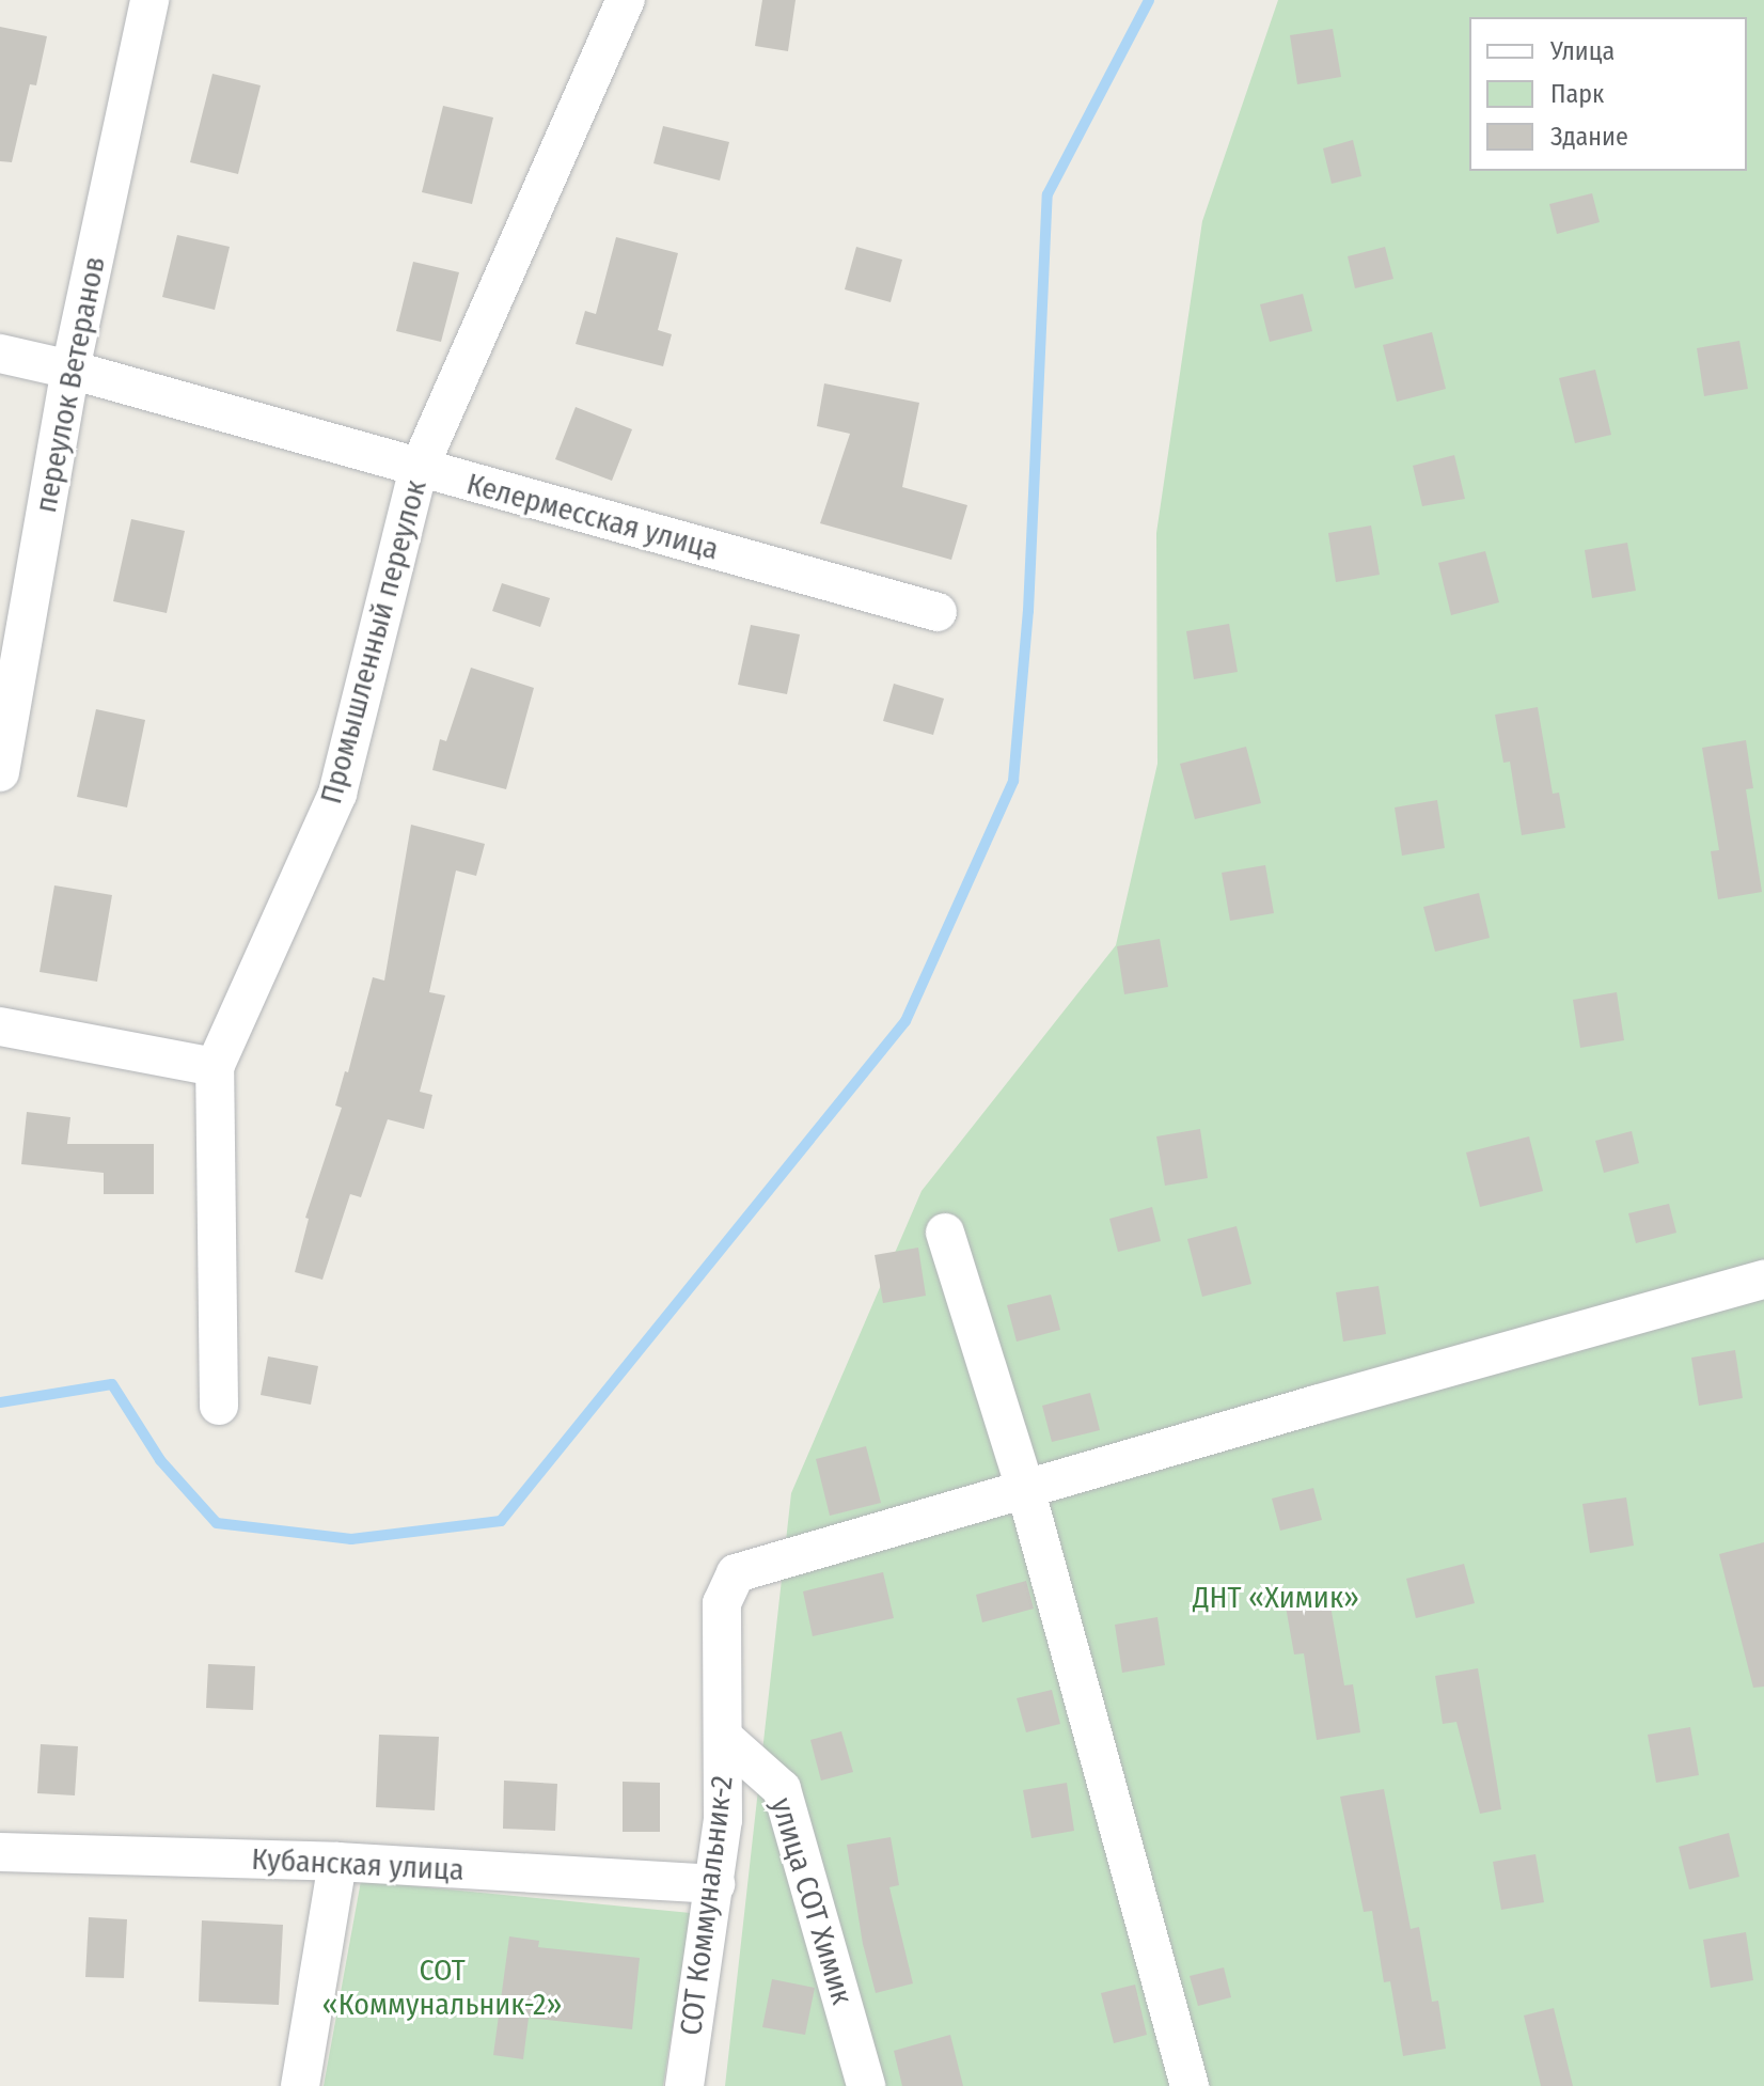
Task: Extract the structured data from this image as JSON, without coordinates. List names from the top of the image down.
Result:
{
  "streets": {
    "street": [
      "переулок Ветеранов",
      "Келермесская улица",
      "Промышленный переулок",
      "Кубанская улица",
      "улица СОТ Химик",
      "СОТ Коммунальник-2"
    ]
  },
  "crossings": [
    ["переулок Ветеранов", "Келермесская улица"],
    ["Келермесская улица", "Промышленный переулок"],
    ["Кубанская улица", "СОТ Коммунальник-2"],
    ["улица СОТ Химик", "СОТ Коммунальник-2"]
  ],
  "parks": ["ДНТ «Химик»", "СОТ «Коммунальник-2»"],
  "legend": ["Улица", "Парк", "Здание"]
}
